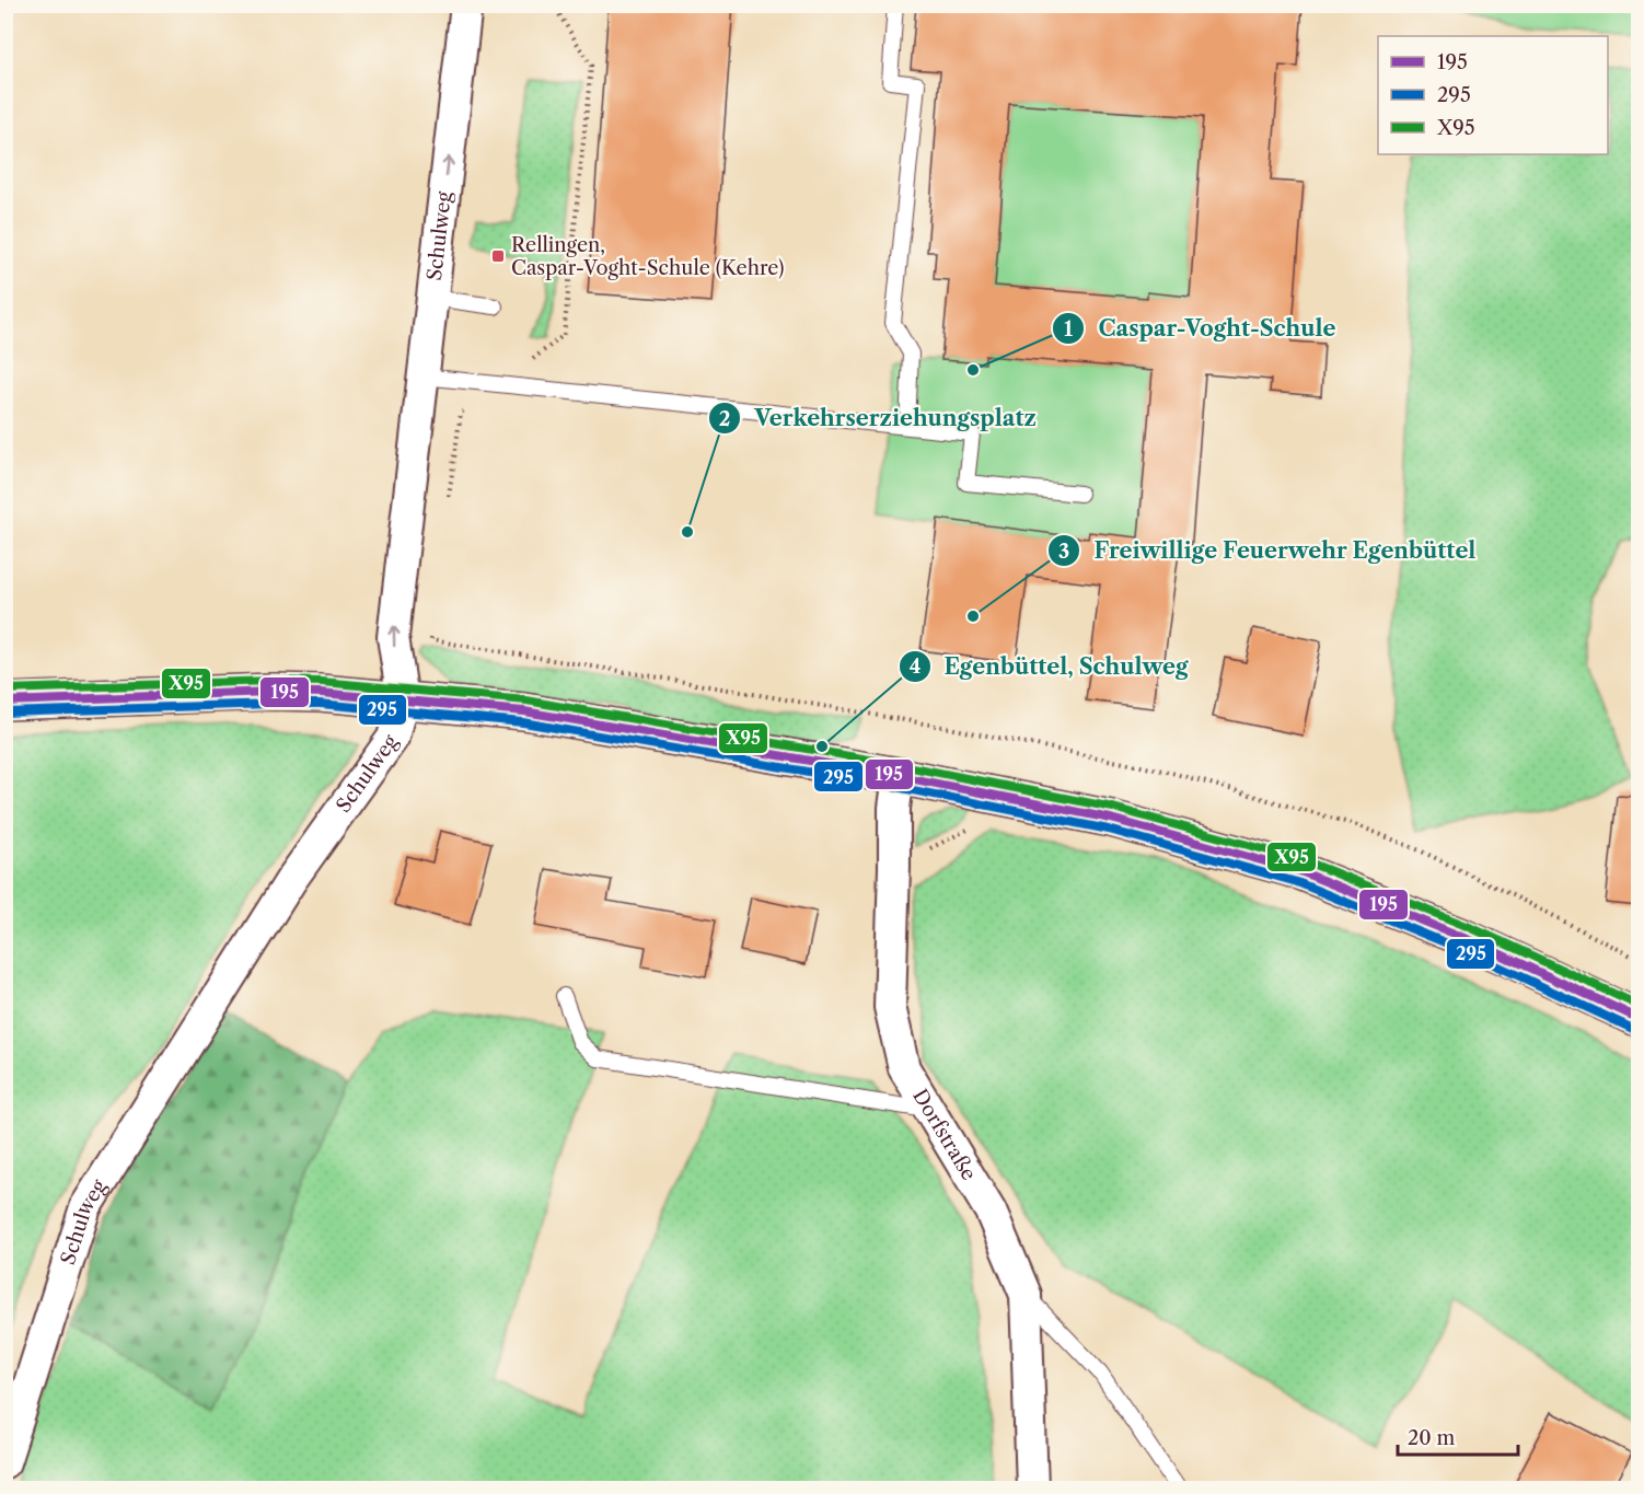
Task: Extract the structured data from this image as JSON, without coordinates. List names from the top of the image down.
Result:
{
  "streets": {
    "street": ["Schulweg", "Dorfstraße"]
  },
  "one_way": ["Schulweg"],
  "places": {
    "transit": ["Rellingen, Caspar-Voght-Schule (Kehre)"],
    "other": [
      "Caspar-Voght-Schule",
      "Verkehrserziehungsplatz",
      "Freiwillige Feuerwehr Egenbüttel",
      "Egenbüttel, Schulweg"
    ]
  },
  "lines": ["transit line X95", "transit line 195", "transit line 295"],
  "legend": ["195", "295", "X95"],
  "scale_bar": "20 m"
}
